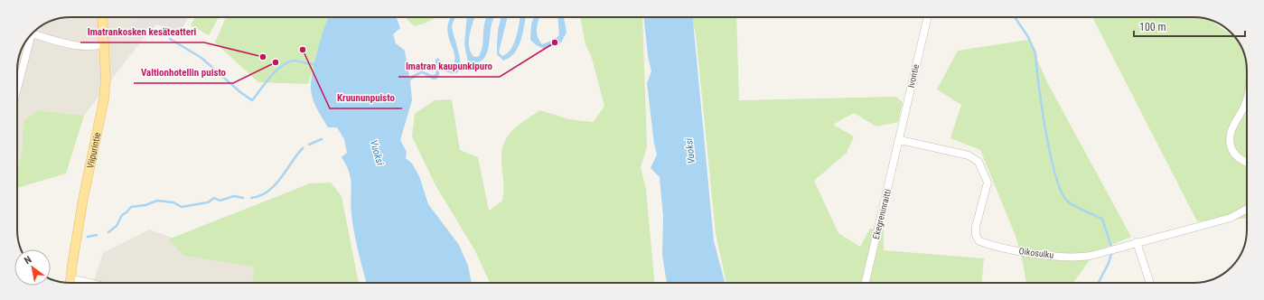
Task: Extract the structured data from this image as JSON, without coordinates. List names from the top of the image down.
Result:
{
  "streets": {
    "main road": ["Viipurintie"],
    "street": ["Ivontie", "Ekegreninraitti", "Oikosulku"]
  },
  "crossings": [
    ["Ivontie", "Ekegreninraitti"],
    ["Ivontie", "Oikosulku"],
    ["Ekegreninraitti", "Oikosulku"]
  ],
  "water": ["Vuoksi"],
  "places": [
    "Imatran kaupunkipuro",
    "Kruununpuisto",
    "Imatrankosken kesäteatteri",
    "Valtionhotellin puisto"
  ],
  "scale_bar": "100 m",
  "north": "top left"
}
